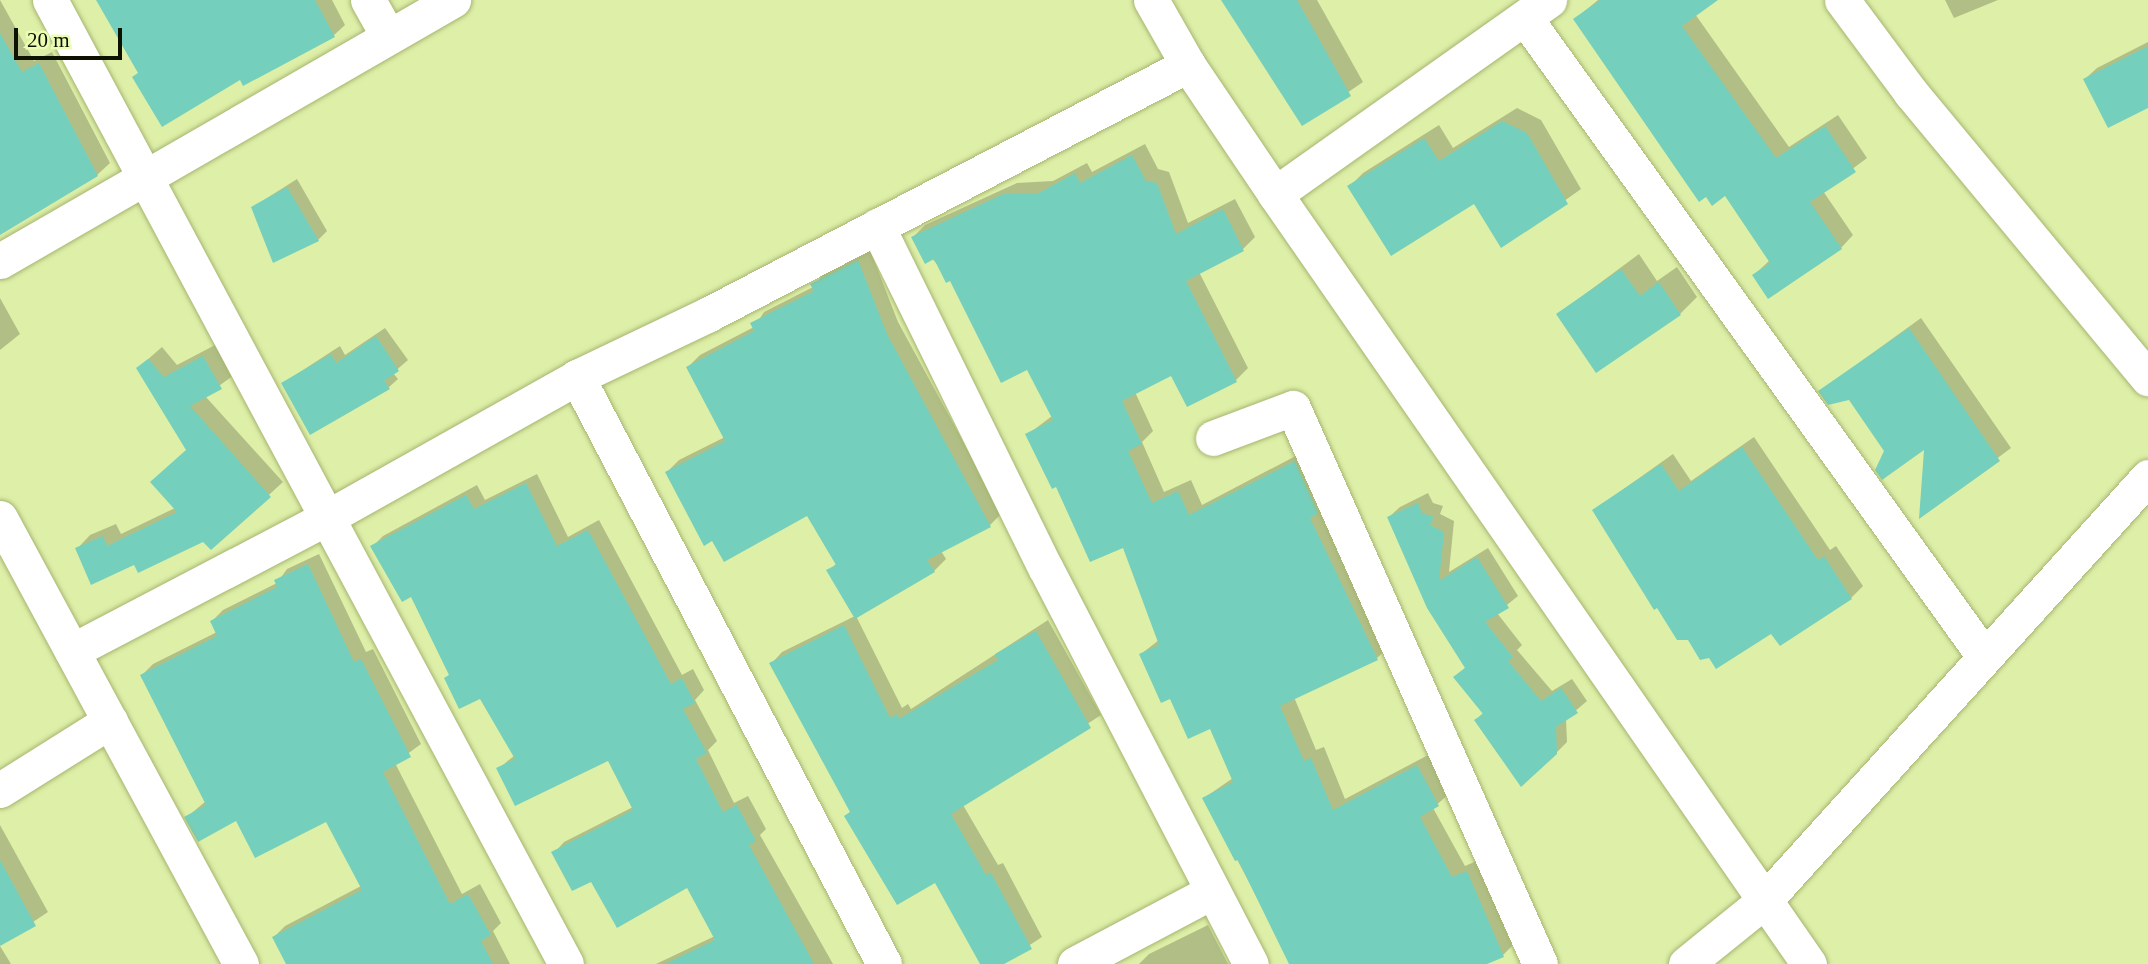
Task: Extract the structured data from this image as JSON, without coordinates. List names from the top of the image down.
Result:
{
  "scale_bar": "20 m"
}
